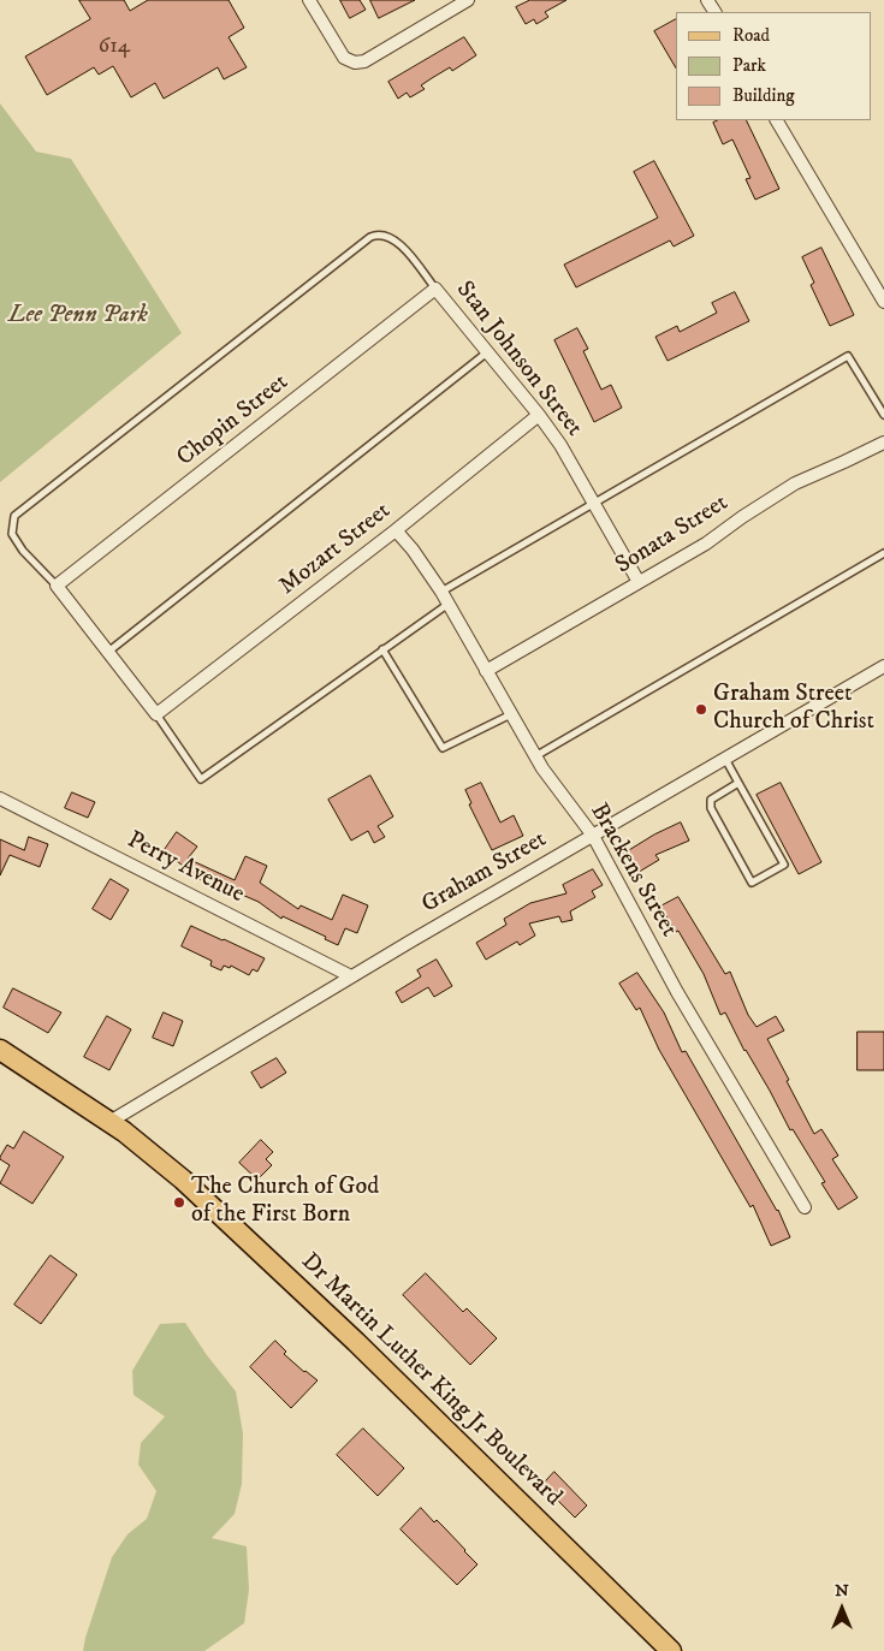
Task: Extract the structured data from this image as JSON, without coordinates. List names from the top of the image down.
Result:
{
  "streets": {
    "main road": ["Dr Martin Luther King Jr Boulevard"],
    "street": [
      "Stan Johnson Street",
      "Chopin Street",
      "Sonata Street",
      "Mozart Street",
      "Perry Avenue",
      "Brackens Street",
      "Graham Street"
    ]
  },
  "crossings": [
    ["Stan Johnson Street", "Chopin Street"],
    ["Stan Johnson Street", "Sonata Street"],
    ["Stan Johnson Street", "Mozart Street"],
    ["Sonata Street", "Brackens Street"],
    ["Mozart Street", "Brackens Street"],
    ["Perry Avenue", "Graham Street"],
    ["Brackens Street", "Graham Street"],
    ["Graham Street", "Dr Martin Luther King Jr Boulevard"]
  ],
  "parks": ["Lee Penn Park"],
  "places": ["Graham Street Church of Christ", "The Church of God of the First Born"],
  "house_numbers": ["614"],
  "legend": ["Road", "Park", "Building"],
  "north": "top"
}
